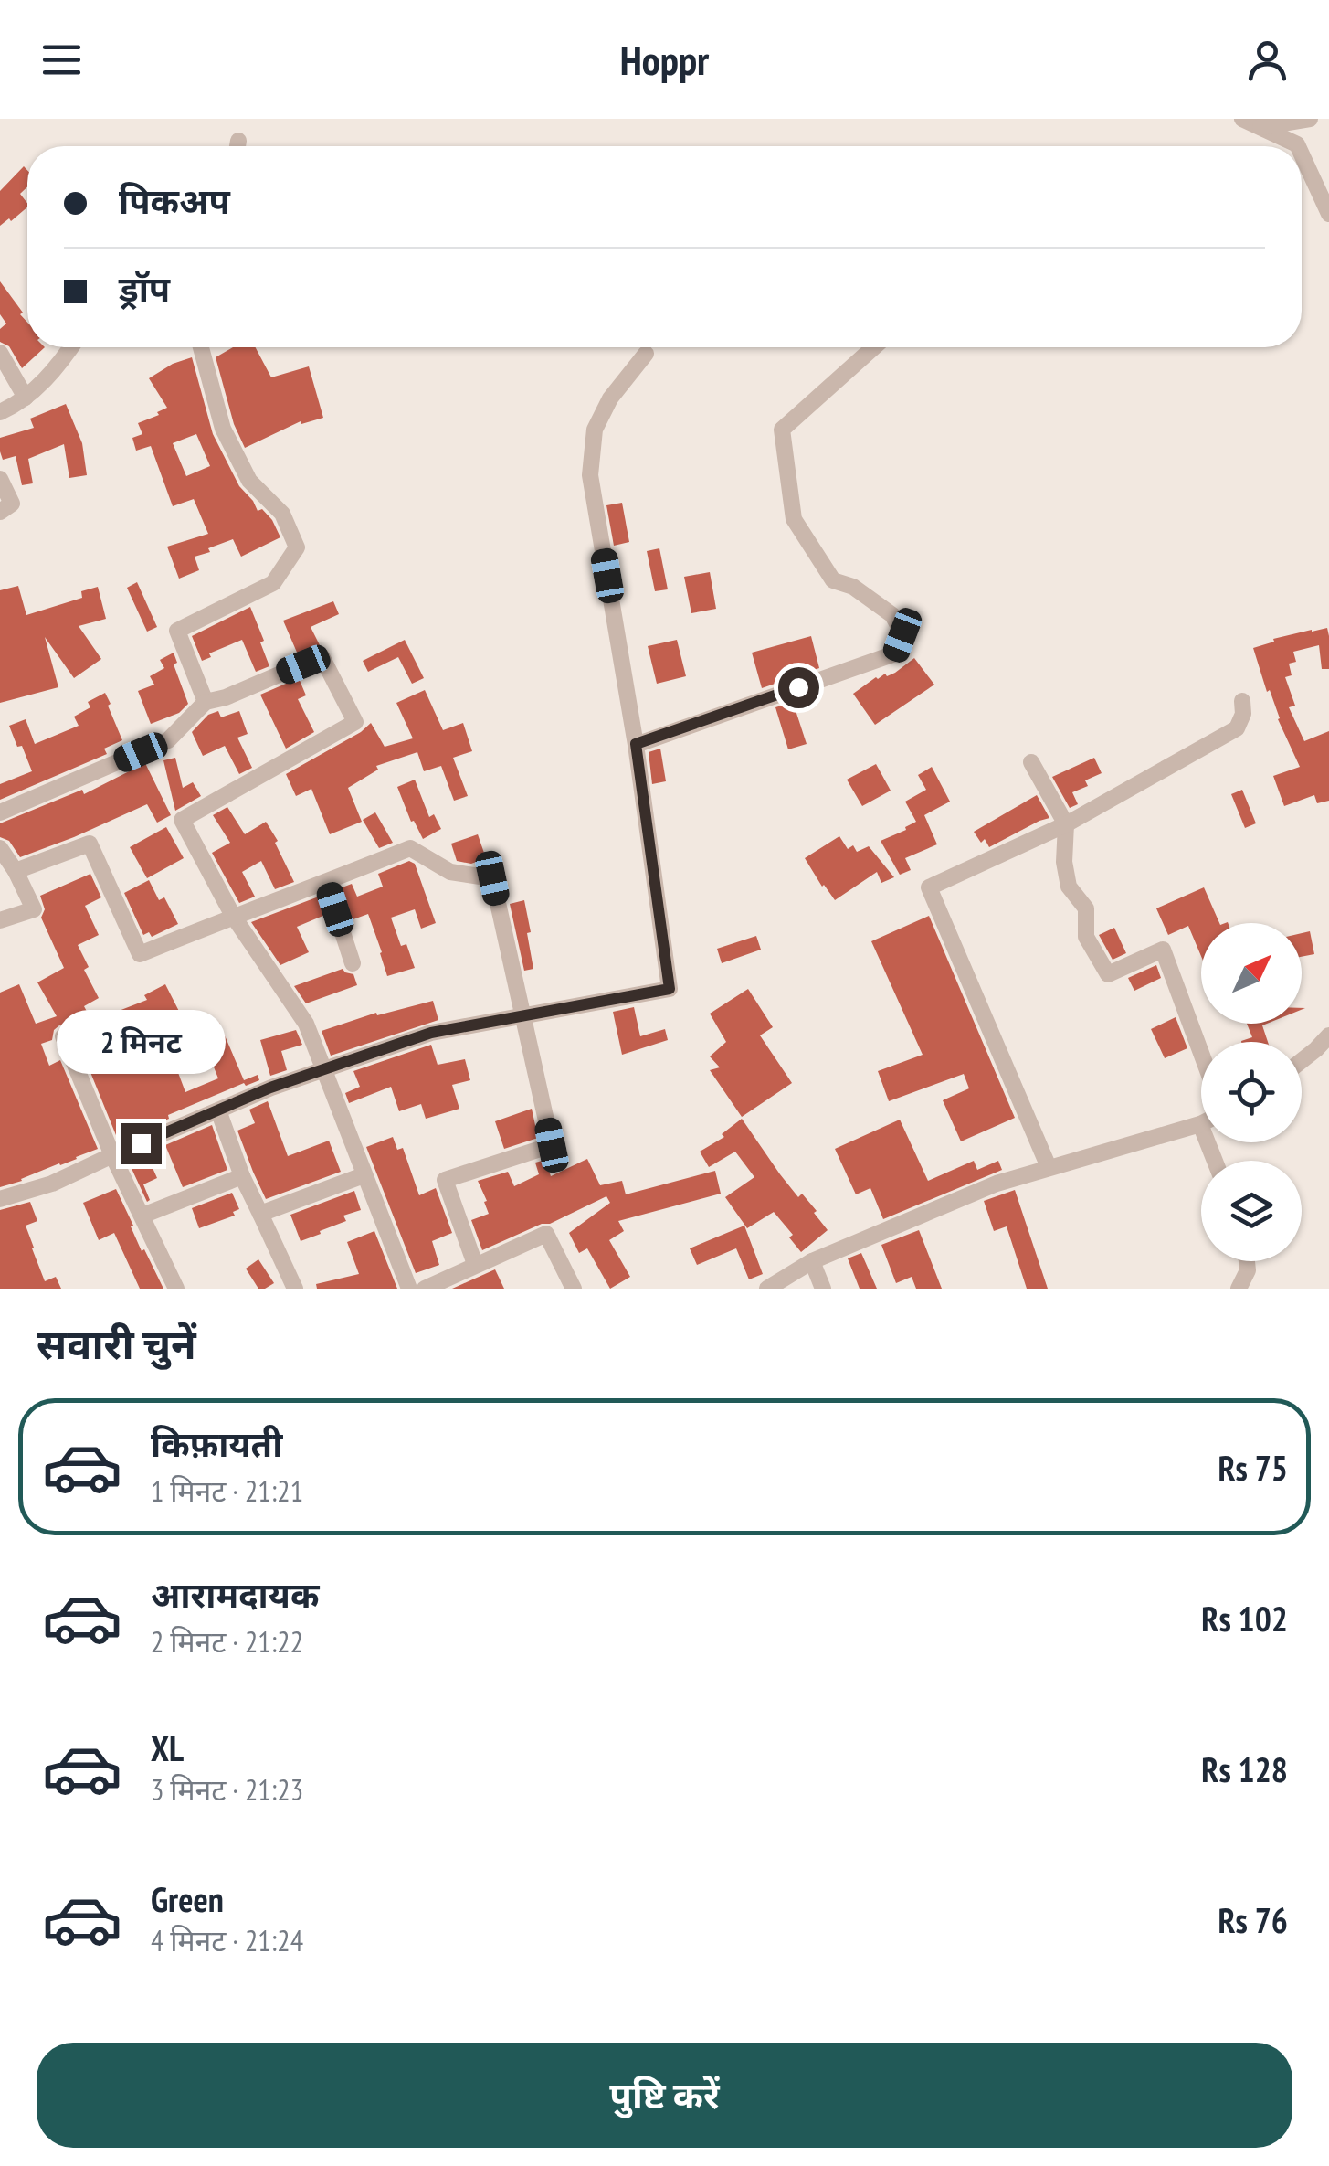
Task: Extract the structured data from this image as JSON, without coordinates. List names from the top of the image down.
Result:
{
  "north": "top right",
  "page": {
    "header": "Hoppr",
    "banner": ["पिकअप", "ड्रॉप"],
    "bubble": "2 मिनट",
    "heading": "सवारी चुनें",
    "list": [
      {
        "name": "किफ़ायती",
        "note": "1 मिनट · 21:21",
        "value": "Rs 75"
      },
      {
        "name": "आरामदायक",
        "note": "2 मिनट · 21:22",
        "value": "Rs 102"
      },
      {
        "name": "XL",
        "note": "3 मिनट · 21:23",
        "value": "Rs 128"
      },
      {
        "name": "Green",
        "note": "4 मिनट · 21:24",
        "value": "Rs 76"
      }
    ],
    "buttons": "पुष्टि करें"
  }
}
